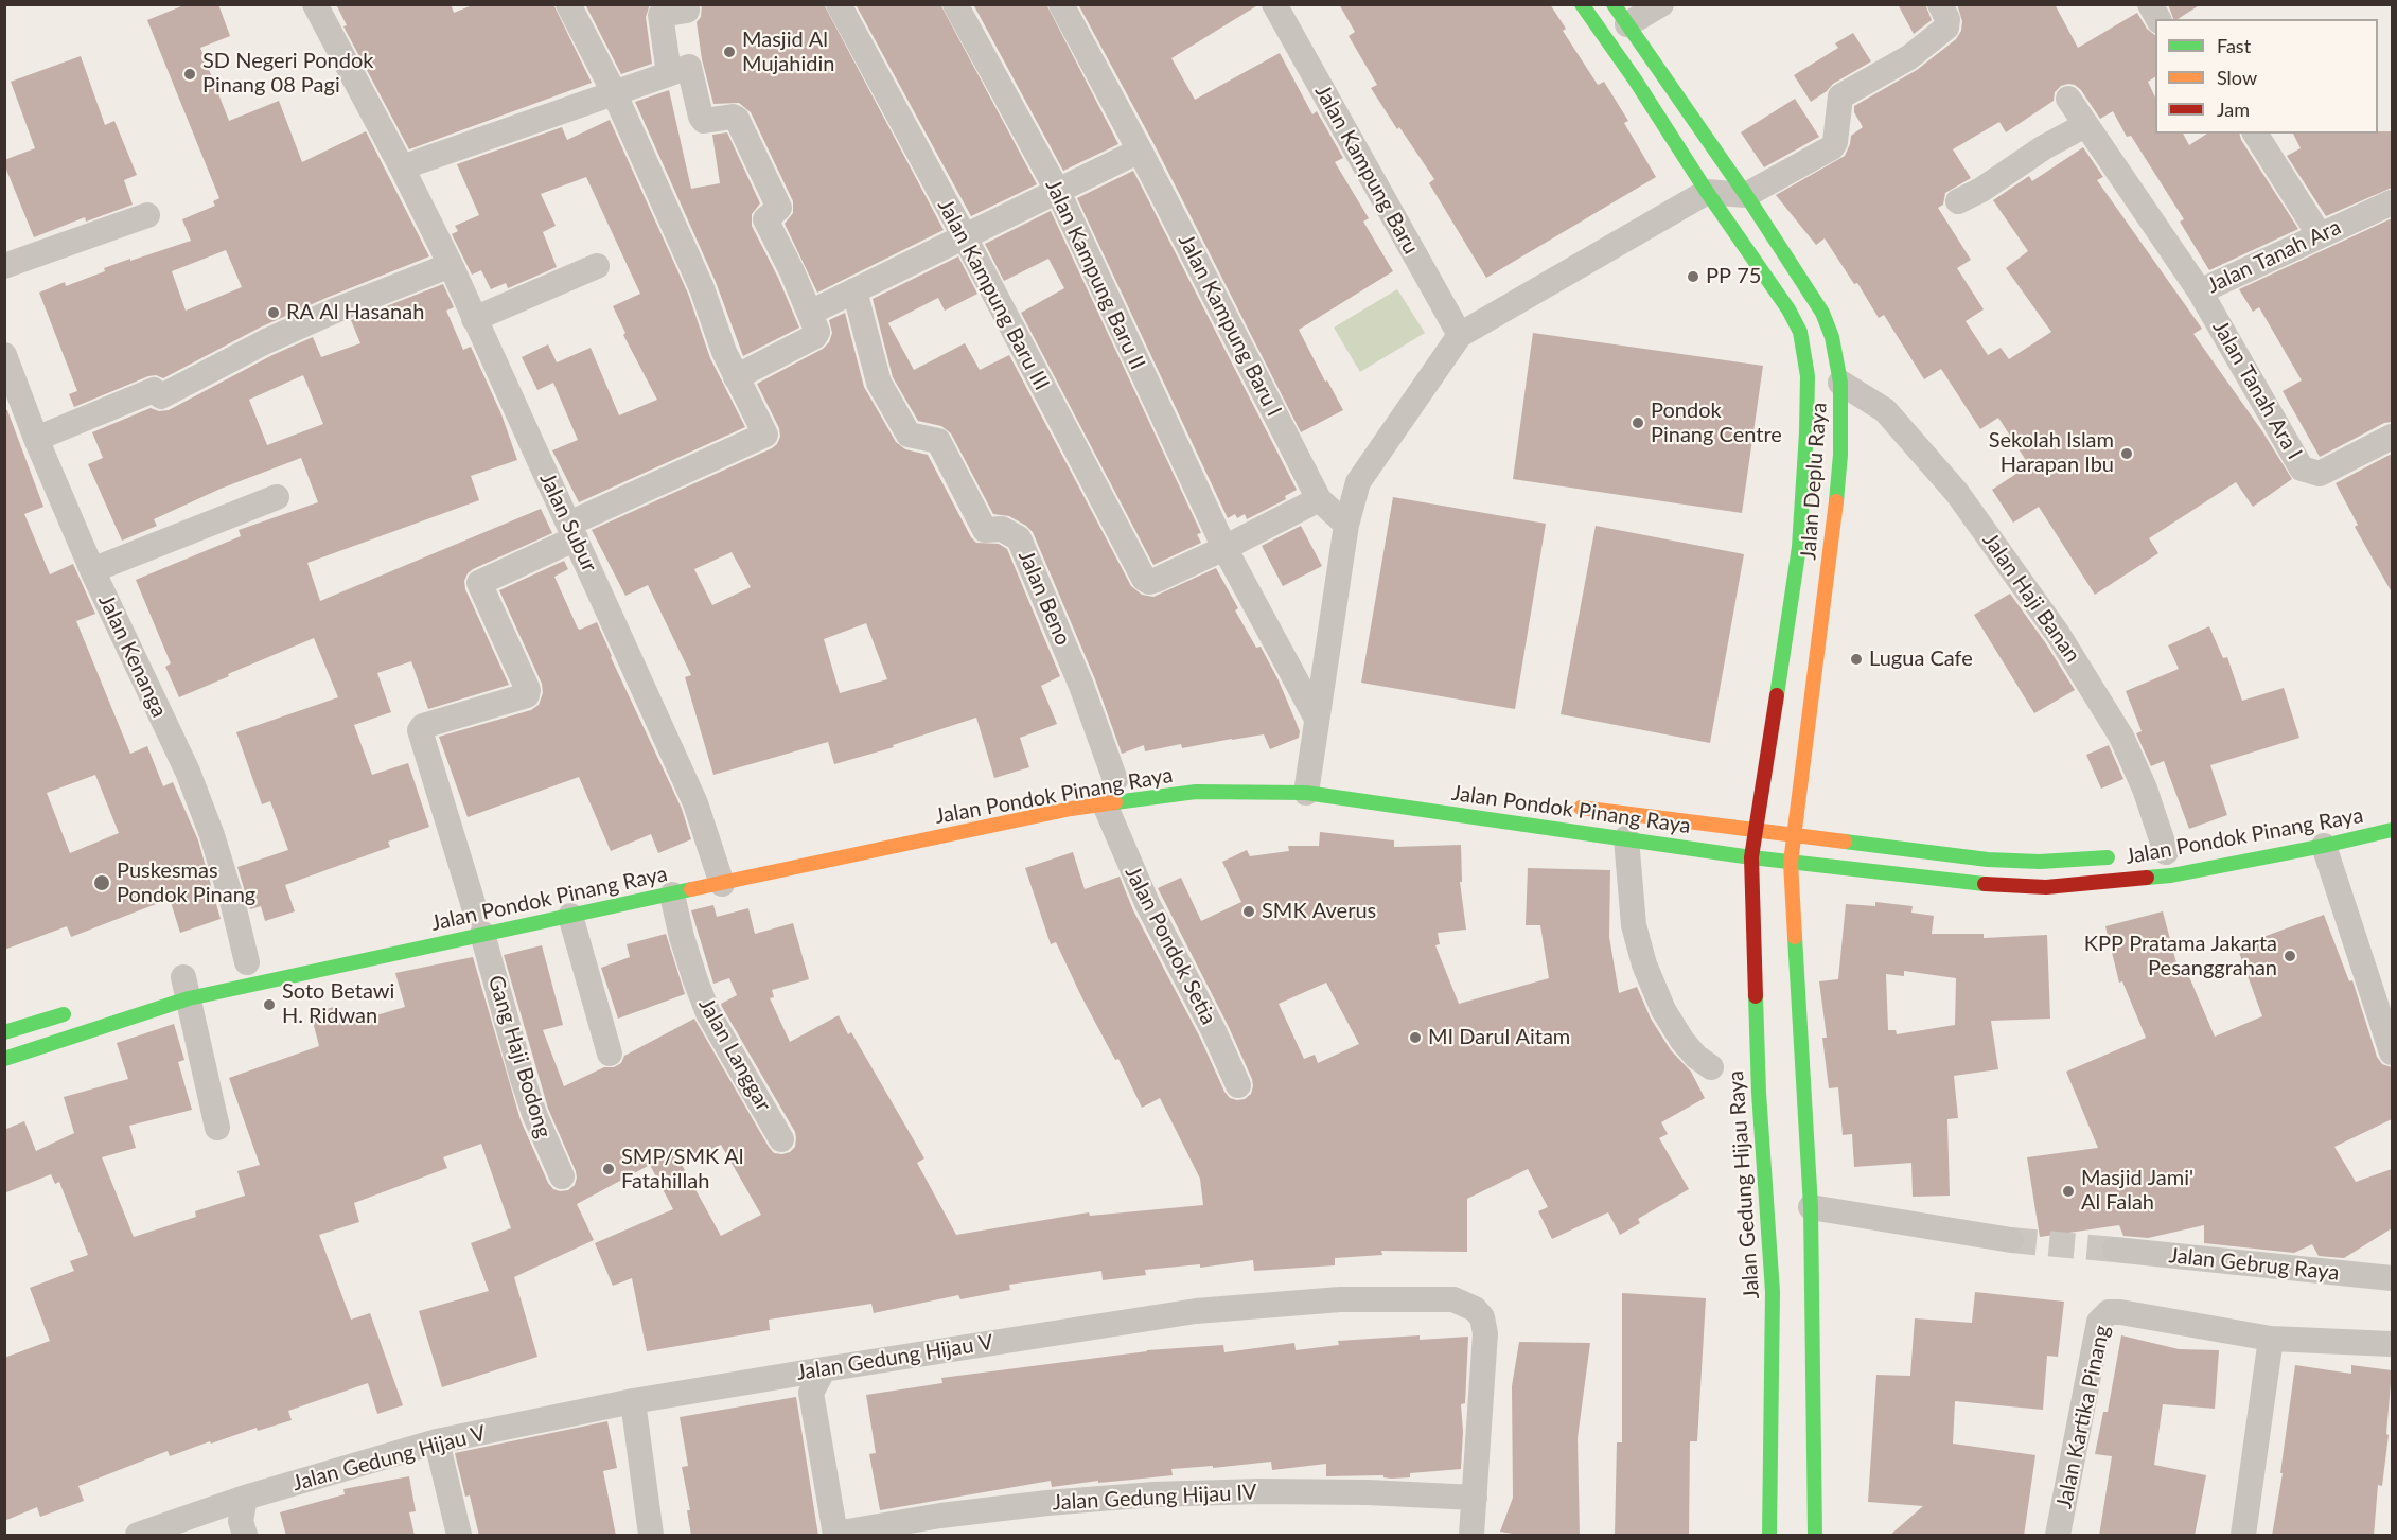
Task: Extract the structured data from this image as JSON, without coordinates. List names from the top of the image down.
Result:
{
  "streets": {
    "main road": ["Jalan Deplu Raya", "Jalan Pondok Pinang Raya", "Jalan Gedung Hijau Raya"],
    "street": [
      "Jalan Kampung Baru",
      "Jalan Tanah Ara",
      "Jalan Kampung Baru II",
      "Jalan Kampung Baru III",
      "Jalan Kampung Baru I",
      "Jalan Tanah Ara I",
      "Jalan Subur",
      "Jalan Beno",
      "Jalan Haji Banan",
      "Jalan Kenanga",
      "Jalan Pondok Setia",
      "Jalan Langgar",
      "Gang Haji Bodong",
      "Jalan Gebrug Raya",
      "Jalan Gedung Hijau V",
      "Jalan Kartika Pinang",
      "Jalan Gedung Hijau IV"
    ]
  },
  "crossings": [
    ["Jalan Tanah Ara", "Jalan Tanah Ara I"],
    ["Jalan Kampung Baru II", "Jalan Kampung Baru III"],
    ["Jalan Deplu Raya", "Jalan Haji Banan"],
    ["Jalan Deplu Raya", "Jalan Pondok Pinang Raya"],
    ["Jalan Deplu Raya", "Jalan Gedung Hijau Raya"],
    ["Jalan Subur", "Jalan Pondok Pinang Raya"],
    ["Jalan Subur", "Gang Haji Bodong"],
    ["Jalan Beno", "Jalan Pondok Pinang Raya"],
    ["Jalan Beno", "Jalan Pondok Setia"],
    ["Jalan Kenanga", "Jalan Pondok Pinang Raya"],
    ["Jalan Pondok Pinang Raya", "Jalan Pondok Setia"],
    ["Jalan Pondok Pinang Raya", "Jalan Langgar"],
    ["Jalan Pondok Pinang Raya", "Gang Haji Bodong"],
    ["Jalan Pondok Pinang Raya", "Jalan Gedung Hijau Raya"],
    ["Jalan Gedung Hijau V", "Jalan Gedung Hijau IV"]
  ],
  "places": [
    "Masjid Al Mujahidin",
    "SD Negeri Pondok Pinang 08 Pagi",
    "PP 75",
    "RA Al Hasanah",
    "Pondok Pinang Centre",
    "Sekolah Islam Harapan Ibu",
    "Lugua Cafe",
    "Puskesmas Pondok Pinang",
    "SMK Averus",
    "KPP Pratama Jakarta Pesanggrahan",
    "Soto Betawi H. Ridwan",
    "MI Darul Aitam",
    "SMP/SMK Al Fatahillah",
    "Masjid Jami' Al Falah"
  ],
  "legend": ["Fast", "Slow", "Jam"]
}
